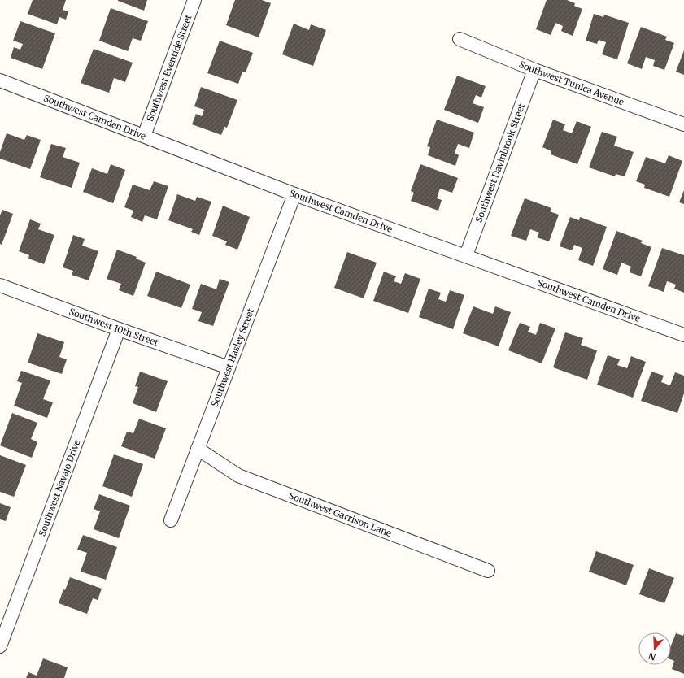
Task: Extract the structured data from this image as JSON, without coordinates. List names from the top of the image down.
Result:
{
  "streets": {
    "street": [
      "Southwest Eventide Street",
      "Southwest Tunica Avenue",
      "Southwest Camden Drive",
      "Southwest Davinbrook Street",
      "Southwest 10th Street",
      "Southwest Hasley Street",
      "Southwest Navajo Drive",
      "Southwest Garrison Lane"
    ]
  },
  "crossings": [
    ["Southwest Eventide Street", "Southwest Camden Drive"],
    ["Southwest Tunica Avenue", "Southwest Davinbrook Street"],
    ["Southwest Camden Drive", "Southwest Davinbrook Street"],
    ["Southwest Camden Drive", "Southwest Hasley Street"],
    ["Southwest 10th Street", "Southwest Hasley Street"],
    ["Southwest 10th Street", "Southwest Navajo Drive"],
    ["Southwest Hasley Street", "Southwest Garrison Lane"]
  ],
  "north": "bottom"
}
